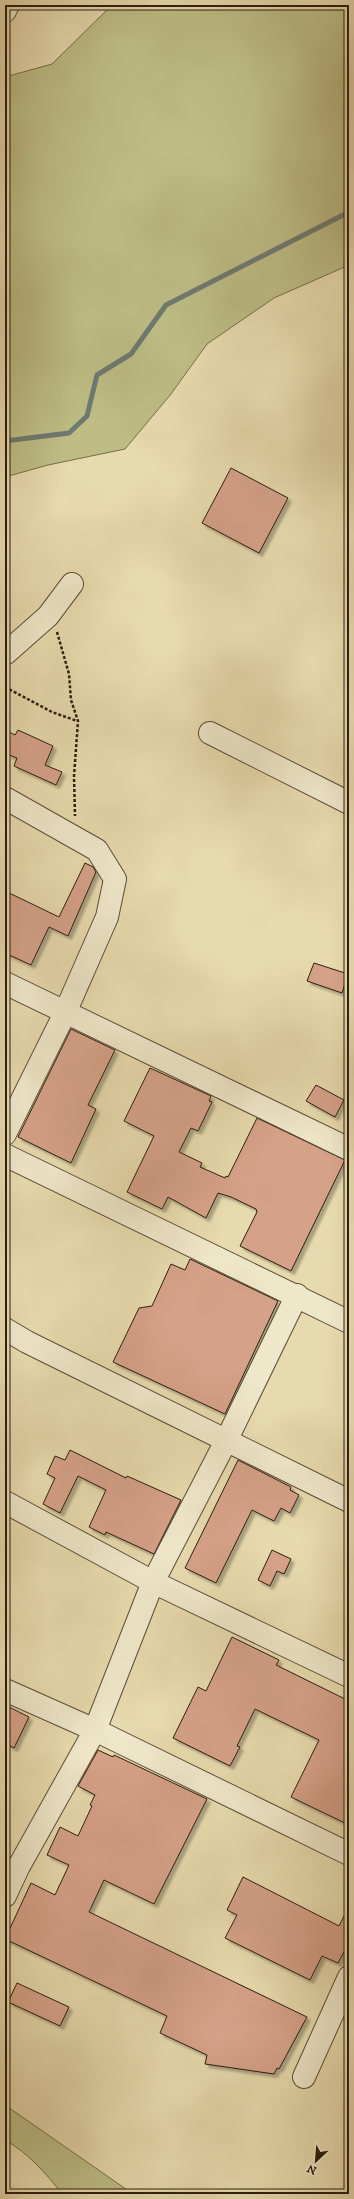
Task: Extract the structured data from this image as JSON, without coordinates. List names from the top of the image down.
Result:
{
  "north": "bottom left"
}
